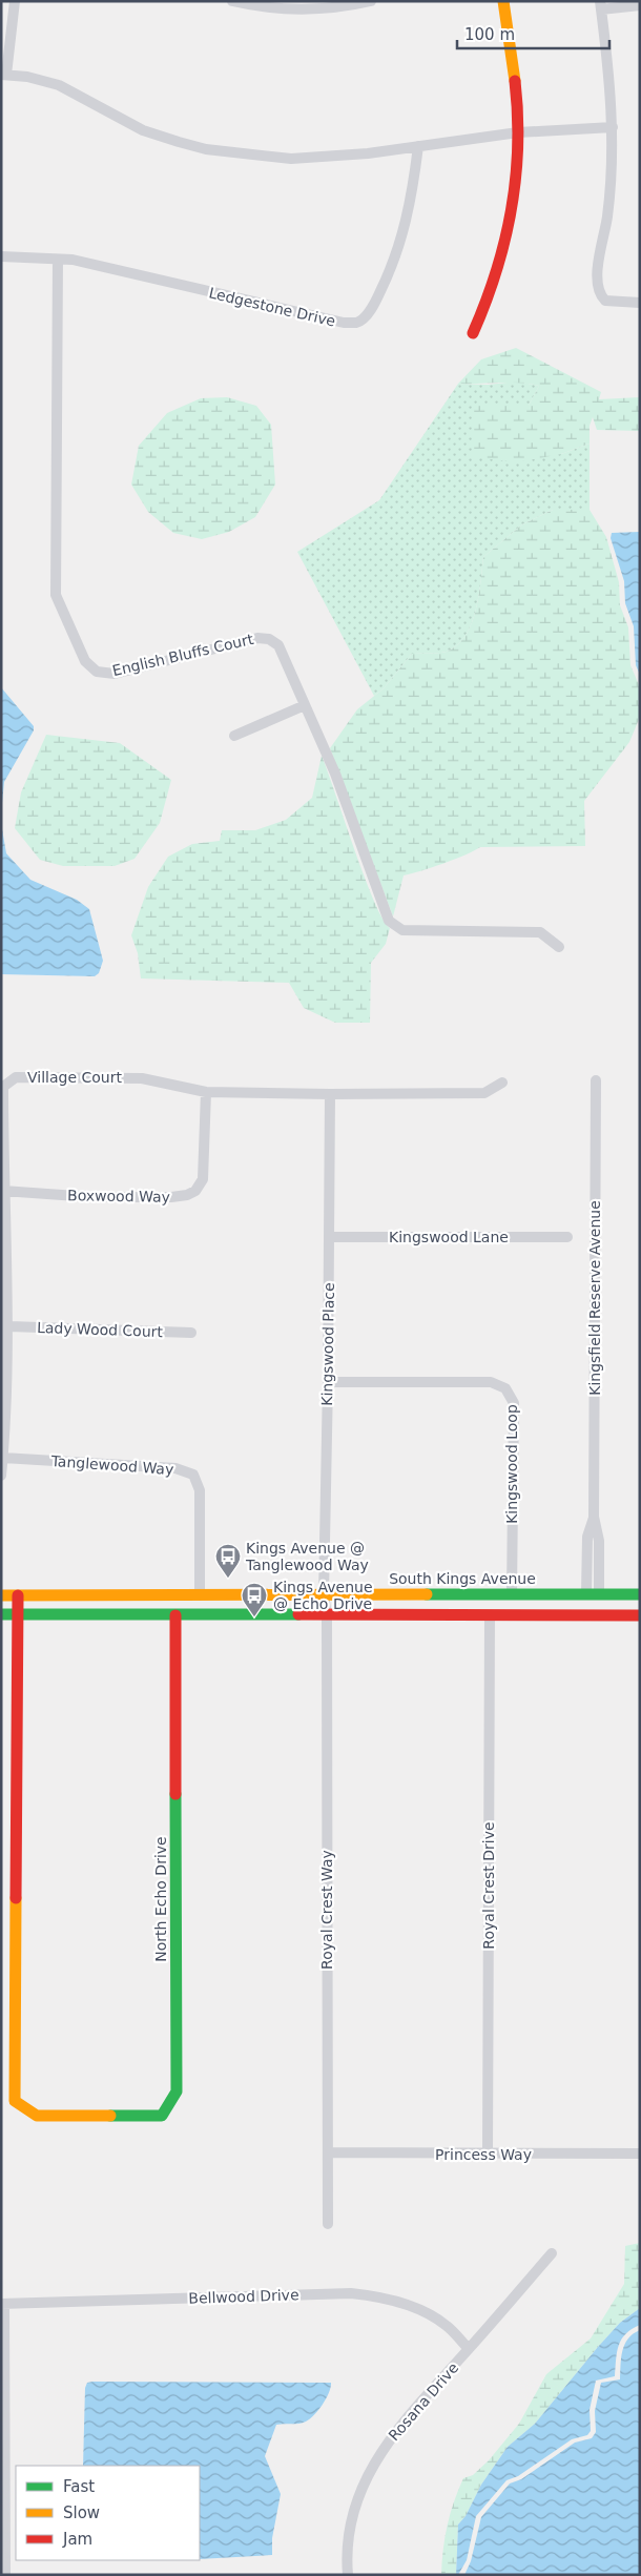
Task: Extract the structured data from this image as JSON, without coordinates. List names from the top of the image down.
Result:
{
  "streets": {
    "street": [
      "Ledgestone Drive",
      "English Bluffs Court",
      "Village Court",
      "Boxwood Way",
      "Kingswood Lane",
      "Kingsfield Reserve Avenue",
      "Lady Wood Court",
      "Kingswood Place",
      "Kingswood Loop",
      "Tanglewood Way",
      "South Kings Avenue",
      "Royal Crest Drive",
      "North Echo Drive",
      "Royal Crest Way",
      "Princess Way",
      "Bellwood Drive",
      "Rosana Drive"
    ]
  },
  "crossings": [
    ["Ledgestone Drive", "English Bluffs Court"],
    ["Village Court", "Boxwood Way"],
    ["Village Court", "Lady Wood Court"],
    ["Village Court", "Kingswood Place"],
    ["Village Court", "Tanglewood Way"],
    ["Kingswood Lane", "Kingswood Place"],
    ["Kingsfield Reserve Avenue", "South Kings Avenue"],
    ["Kingswood Place", "Kingswood Loop"],
    ["Kingswood Place", "South Kings Avenue"],
    ["Kingswood Place", "Royal Crest Way"],
    ["Kingswood Loop", "South Kings Avenue"],
    ["Tanglewood Way", "South Kings Avenue"],
    ["South Kings Avenue", "Royal Crest Way"],
    ["Royal Crest Drive", "Princess Way"],
    ["Royal Crest Way", "Princess Way"],
    ["Bellwood Drive", "Rosana Drive"]
  ],
  "places": {
    "bus stop": ["Kings Avenue @ Tanglewood Way", "Kings Avenue @ Echo Drive"]
  },
  "legend": ["Fast", "Slow", "Jam"],
  "scale_bar": "100 m"
}
